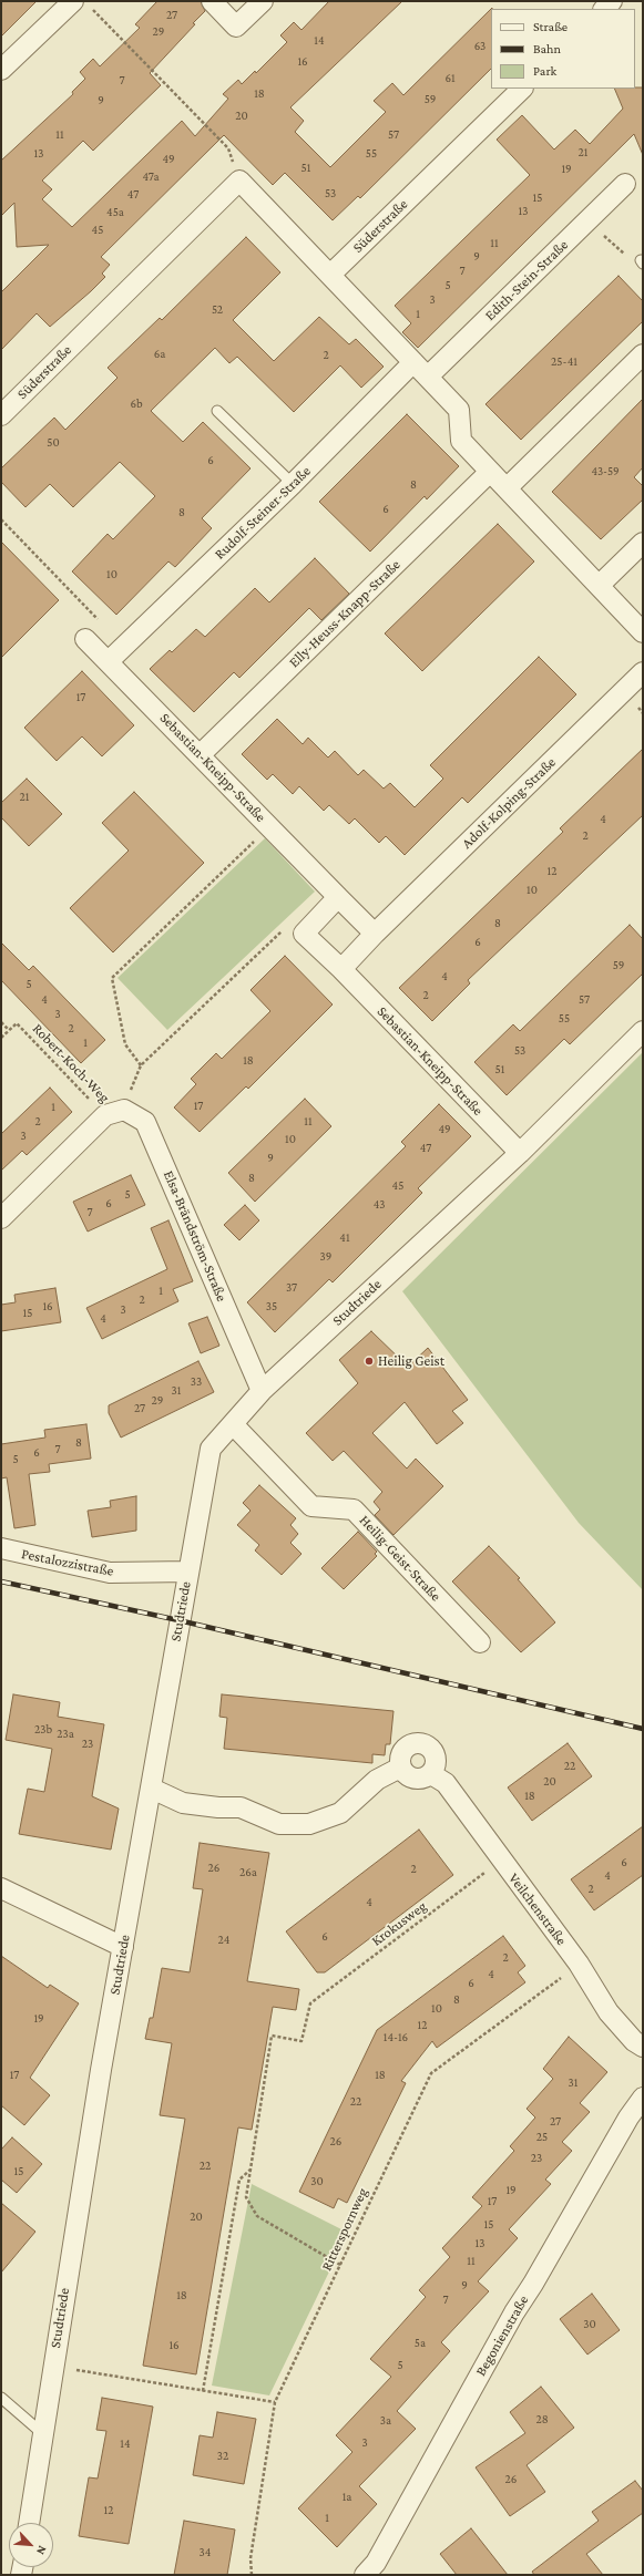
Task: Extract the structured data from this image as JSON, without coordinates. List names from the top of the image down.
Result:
{
  "streets": {
    "street": [
      "Süderstraße",
      "Edith-Stein-Straße",
      "Rudolf-Steiner-Straße",
      "Elly-Heuss-Knapp-Straße",
      "Sebastian-Kneipp-Straße",
      "Adolf-Kolping-Straße",
      "Elsa-Brändström-Straße",
      "Studtriede",
      "Heilig-Geist-Straße",
      "Pestalozzistraße",
      "Veilchenstraße",
      "Begonienstraße"
    ],
    "path": ["Robert-Koch-Weg", "Krokusweg", "Ritterspornweg"]
  },
  "crossings": [
    ["Edith-Stein-Straße", "Rudolf-Steiner-Straße"],
    ["Rudolf-Steiner-Straße", "Sebastian-Kneipp-Straße"],
    ["Elly-Heuss-Knapp-Straße", "Sebastian-Kneipp-Straße"],
    ["Sebastian-Kneipp-Straße", "Adolf-Kolping-Straße"],
    ["Sebastian-Kneipp-Straße", "Studtriede"],
    ["Robert-Koch-Weg", "Elsa-Brändström-Straße"],
    ["Elsa-Brändström-Straße", "Studtriede"],
    ["Studtriede", "Heilig-Geist-Straße"],
    ["Studtriede", "Pestalozzistraße"],
    ["Studtriede", "Ritterspornweg"],
    ["Veilchenstraße", "Krokusweg"],
    ["Veilchenstraße", "Ritterspornweg"]
  ],
  "places": ["Heilig Geist"],
  "house_numbers": [
    "27",
    "29",
    "14",
    "63",
    "16",
    "61",
    "7",
    "18",
    "59",
    "9",
    "20",
    "11",
    "57",
    "21",
    "13",
    "55",
    "49",
    "51",
    "19",
    "47a",
    "53",
    "47",
    "15",
    "13",
    "45a",
    "45",
    "11",
    "9",
    "7",
    "5",
    "3",
    "52",
    "1",
    "6a",
    "2",
    "25-41",
    "6b",
    "50",
    "6",
    "43-59",
    "8",
    "6",
    "8",
    "10",
    "17",
    "21",
    "4",
    "2",
    "12",
    "10",
    "8",
    "6",
    "59",
    "4",
    "5",
    "2",
    "4",
    "57",
    "3",
    "55",
    "2",
    "1",
    "53",
    "18",
    "51",
    "17",
    "1",
    "2",
    "11",
    "49",
    "3",
    "10",
    "47",
    "9",
    "8",
    "45",
    "5",
    "6",
    "43",
    "7",
    "41",
    "39",
    "37",
    "1",
    "2",
    "16",
    "35",
    "3",
    "15",
    "4",
    "33",
    "31",
    "29",
    "27",
    "8",
    "7",
    "6",
    "5",
    "23b",
    "23a",
    "23",
    "22",
    "20",
    "18",
    "6",
    "26",
    "2",
    "26a",
    "4",
    "2",
    "4",
    "6",
    "24",
    "2",
    "4",
    "6",
    "8",
    "10",
    "19",
    "12",
    "14-16",
    "17",
    "18",
    "31",
    "22",
    "27",
    "25",
    "26",
    "23",
    "22",
    "15",
    "30",
    "19",
    "17",
    "20",
    "15",
    "13",
    "11",
    "9",
    "18",
    "7",
    "30",
    "5a",
    "16",
    "5",
    "28",
    "3a",
    "3",
    "14",
    "32",
    "26",
    "1a",
    "12",
    "1",
    "34"
  ],
  "legend": ["Straße", "Bahn", "Park"],
  "north": "bottom right"
}
